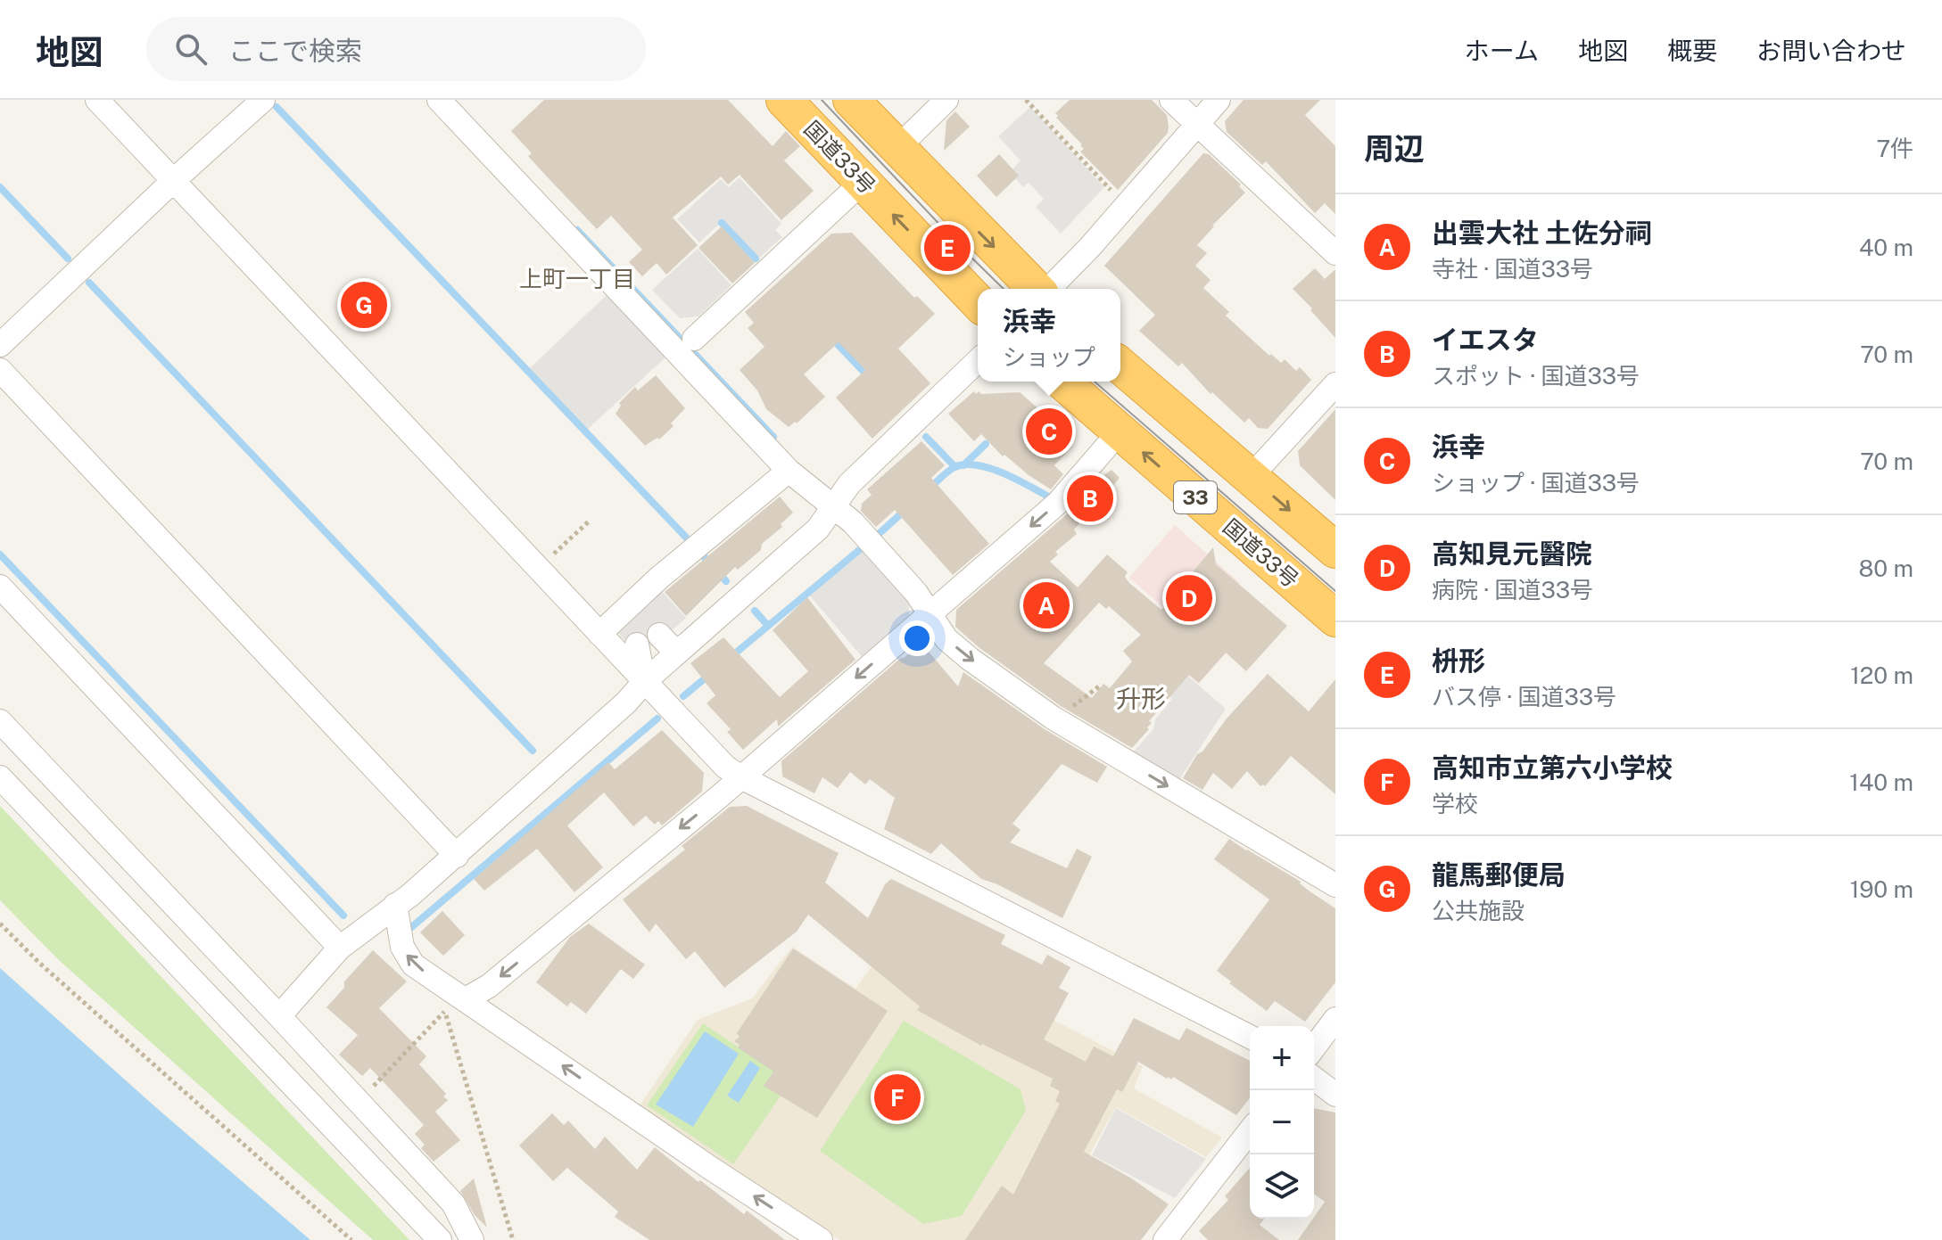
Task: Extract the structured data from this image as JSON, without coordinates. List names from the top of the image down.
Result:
{
  "streets": {
    "highway": ["国道33号", "33"]
  },
  "districts": ["上町一丁目", "升形"],
  "page": {
    "header": "地図",
    "search": "ここで検索",
    "nav": [
      "ホーム",
      "地図",
      "概要",
      "お問い合わせ"
    ],
    "heading": ["周辺", "7件"],
    "list": [
      {
        "mark": "A",
        "name": "出雲大社 土佐分祠",
        "note": "寺社 · 国道33号",
        "value": "40 m"
      },
      {
        "mark": "B",
        "name": "イエスタ",
        "note": "スポット · 国道33号",
        "value": "70 m"
      },
      {
        "mark": "C",
        "name": "浜幸",
        "note": "ショップ · 国道33号",
        "value": "70 m"
      },
      {
        "mark": "D",
        "name": "高知見元醫院",
        "note": "病院 · 国道33号",
        "value": "80 m"
      },
      {
        "mark": "E",
        "name": "枡形",
        "note": "バス停 · 国道33号",
        "value": "120 m"
      },
      {
        "mark": "F",
        "name": "高知市立第六小学校",
        "note": "学校",
        "value": "140 m"
      },
      {
        "mark": "G",
        "name": "龍馬郵便局",
        "note": "公共施設",
        "value": "190 m"
      }
    ],
    "pins": [
      "E",
      "G",
      "C",
      "B",
      "D",
      "A",
      "F"
    ],
    "popup": ["浜幸", "ショップ"],
    "map_buttons": ["+", "−"]
  }
}
